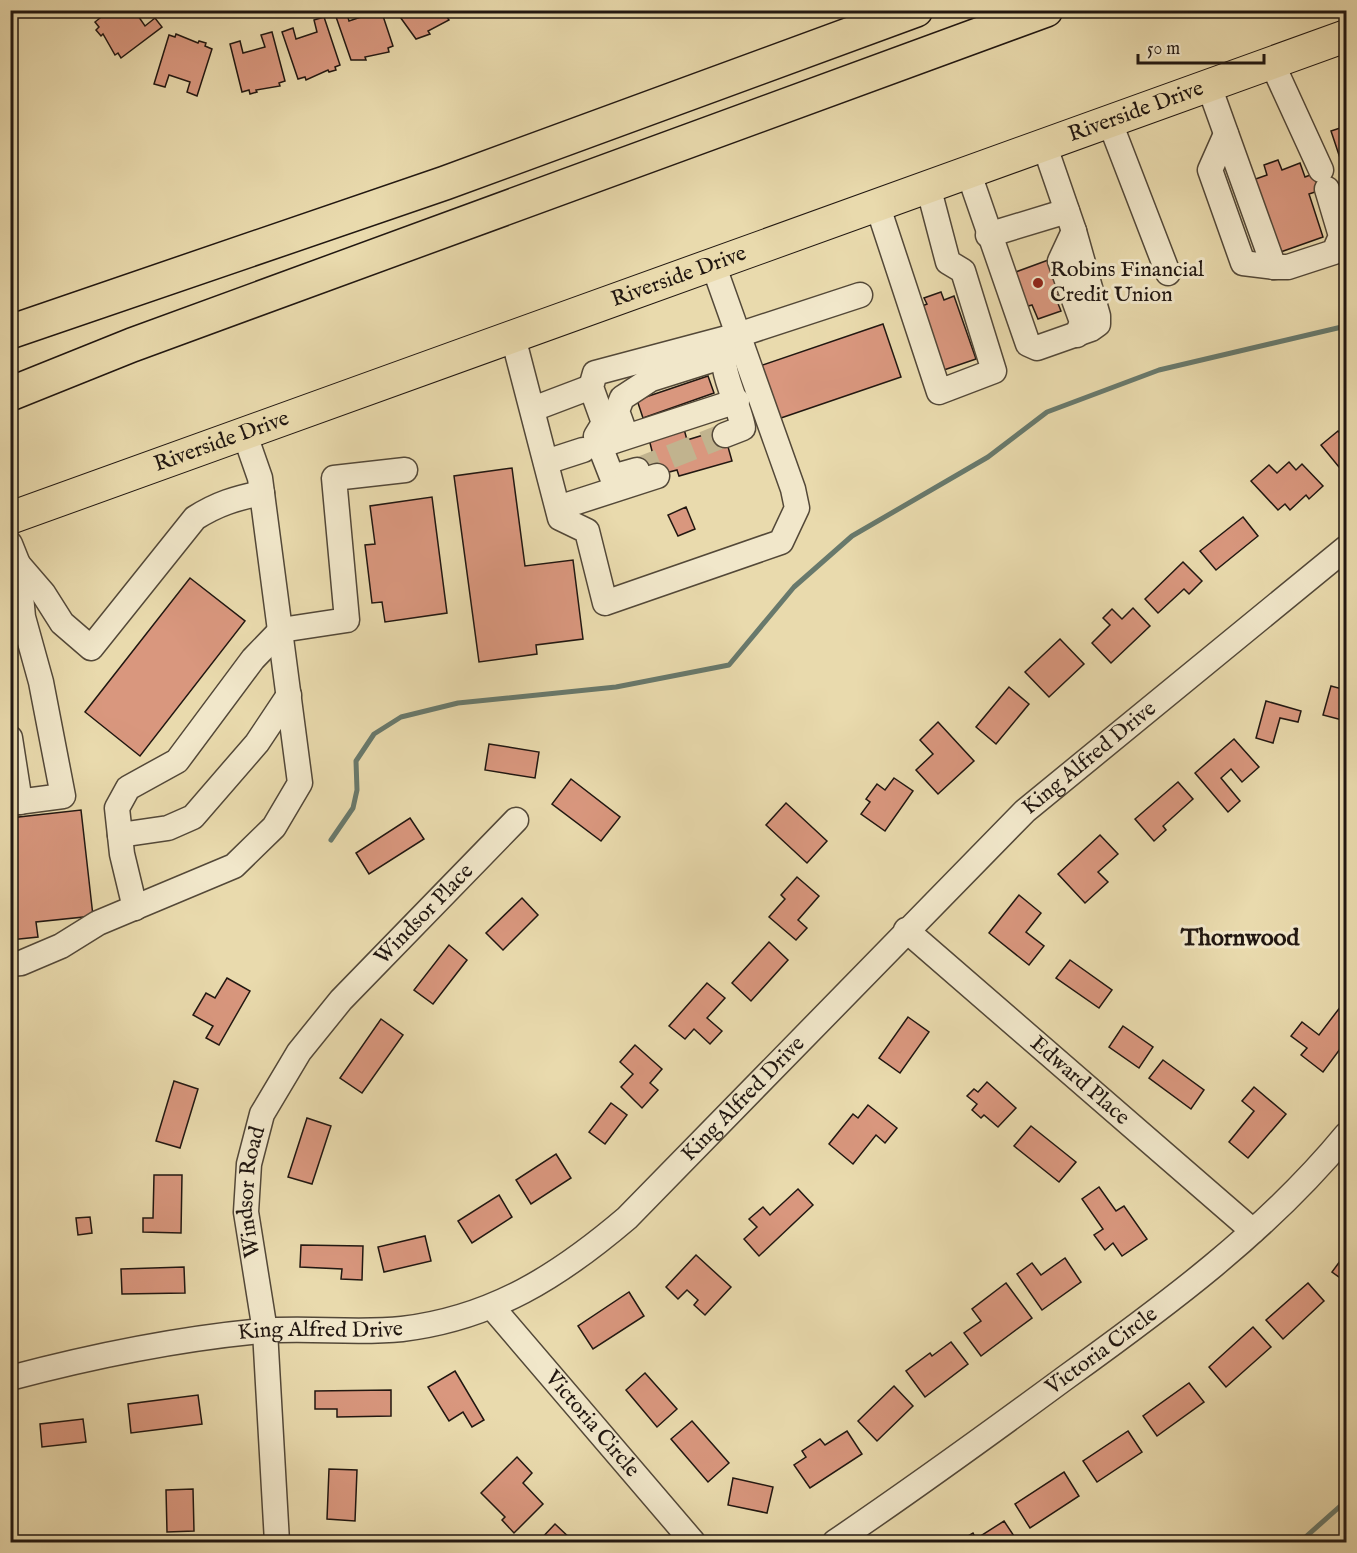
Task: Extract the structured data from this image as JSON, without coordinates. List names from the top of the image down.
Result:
{
  "streets": {
    "main road": ["Riverside Drive"],
    "street": [
      "King Alfred Drive",
      "Windsor Place",
      "Edward Place",
      "Windsor Road",
      "Victoria Circle"
    ]
  },
  "crossings": [
    ["King Alfred Drive", "Edward Place"],
    ["King Alfred Drive", "Windsor Road"],
    ["King Alfred Drive", "Victoria Circle"],
    ["Windsor Place", "Windsor Road"],
    ["Edward Place", "Victoria Circle"]
  ],
  "districts": ["Thornwood"],
  "places": ["Robins Financial Credit Union"],
  "scale_bar": "50 m"
}
